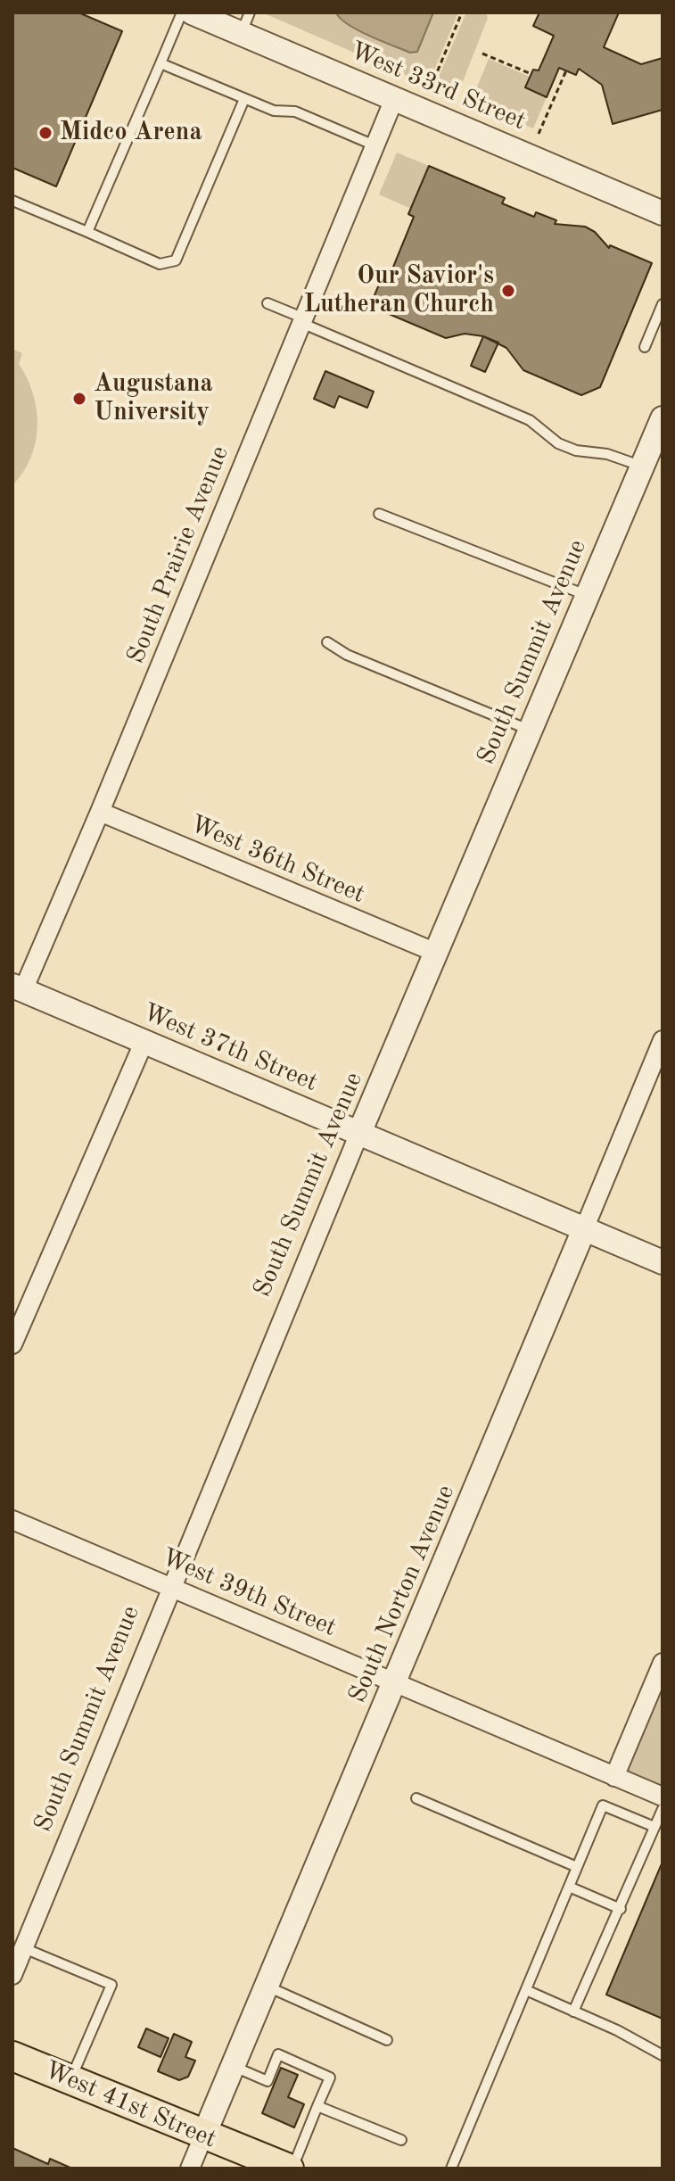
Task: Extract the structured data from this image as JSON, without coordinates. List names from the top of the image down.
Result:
{
  "streets": {
    "main road": ["West 41st Street"],
    "street": [
      "West 33rd Street",
      "South Prairie Avenue",
      "South Summit Avenue",
      "West 36th Street",
      "West 37th Street",
      "West 39th Street",
      "South Norton Avenue"
    ]
  },
  "crossings": [
    ["West 33rd Street", "South Prairie Avenue"],
    ["South Prairie Avenue", "West 36th Street"],
    ["South Prairie Avenue", "West 37th Street"],
    ["South Summit Avenue", "West 36th Street"],
    ["South Summit Avenue", "West 37th Street"],
    ["South Summit Avenue", "West 39th Street"],
    ["West 37th Street", "South Norton Avenue"],
    ["West 39th Street", "South Norton Avenue"],
    ["South Norton Avenue", "West 41st Street"]
  ],
  "places": ["Midco Arena", "Our Savior's Lutheran Church", "Augustana University"]
}
